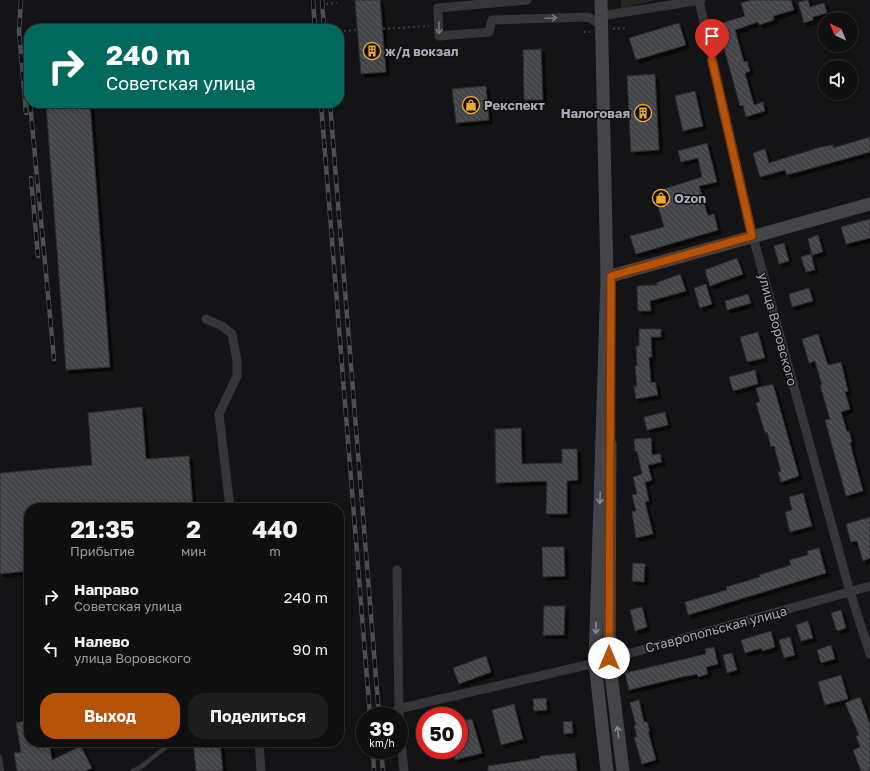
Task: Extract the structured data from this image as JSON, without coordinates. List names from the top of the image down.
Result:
{
  "streets": {
    "street": ["улица Воровского", "Ставропольская улица"]
  },
  "crossings": [
    ["улица Воровского", "Ставропольская улица"]
  ],
  "places": {
    "building": ["ж/д вокзал", "Налоговая"],
    "shop": ["Рекспект", "Ozon"]
  },
  "north": "top left",
  "page": {
    "turn": ["240 m", "Советская улица"],
    "eta": [
      "21:35",
      "Прибытие",
      "2",
      "мин",
      "440",
      "m"
    ],
    "list": [
      {
        "name": "Направо",
        "note": "Советская улица",
        "value": "240 m"
      },
      {
        "name": "Налево",
        "note": "улица Воровского",
        "value": "90 m"
      }
    ],
    "buttons": ["Выход", "Поделиться"],
    "speed": "39 km/h",
    "limit": "50"
  }
}
